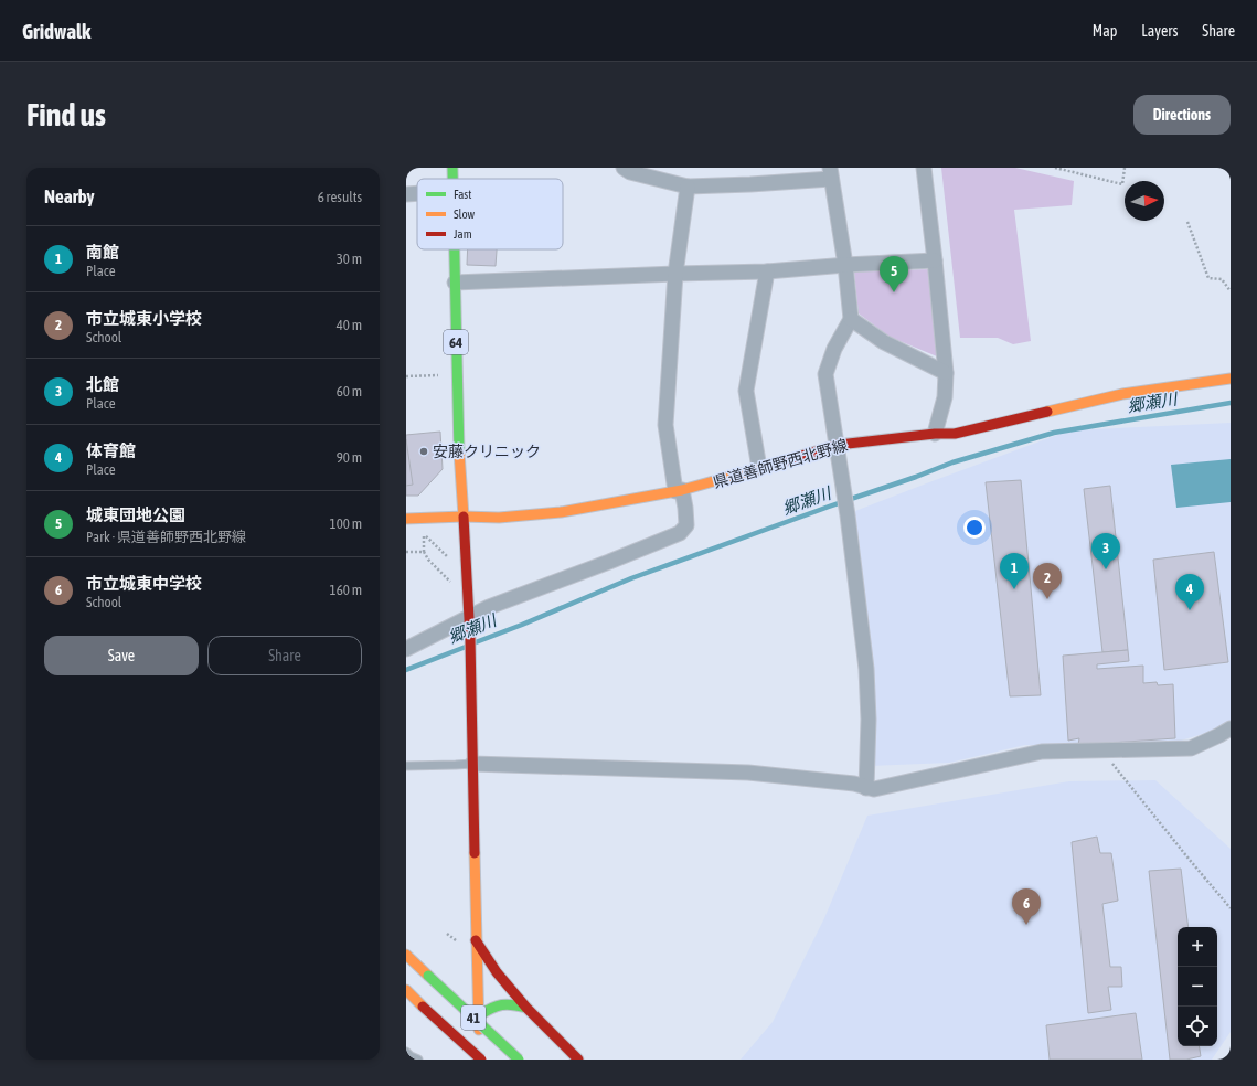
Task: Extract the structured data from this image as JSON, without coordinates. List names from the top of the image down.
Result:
{
  "streets": {
    "main road": ["64", "県道善師野西北野線", "41"]
  },
  "crossings": [
    ["64", "県道善師野西北野線"]
  ],
  "water": ["郷瀬川"],
  "places": ["安藤クリニック"],
  "legend": ["Fast", "Slow", "Jam"],
  "north": "right",
  "page": {
    "header": "Gridwalk",
    "nav": ["Map", "Layers", "Share"],
    "buttons": [
      "Directions",
      ["Save", "Share"]
    ],
    "title": "Find us",
    "heading": ["Nearby", "6 results"],
    "list": [
      {
        "mark": "1",
        "name": "南館",
        "note": "Place",
        "value": "30 m"
      },
      {
        "mark": "2",
        "name": "市立城東小学校",
        "note": "School",
        "value": "40 m"
      },
      {
        "mark": "3",
        "name": "北館",
        "note": "Place",
        "value": "60 m"
      },
      {
        "mark": "4",
        "name": "体育館",
        "note": "Place",
        "value": "90 m"
      },
      {
        "mark": "5",
        "name": "城東団地公園",
        "note": "Park · 県道善師野西北野線",
        "value": "100 m"
      },
      {
        "mark": "6",
        "name": "市立城東中学校",
        "note": "School",
        "value": "160 m"
      }
    ],
    "pins": [
      "5",
      "3",
      "1",
      "2",
      "4",
      "6"
    ],
    "map_buttons": ["+", "−"]
  }
}
